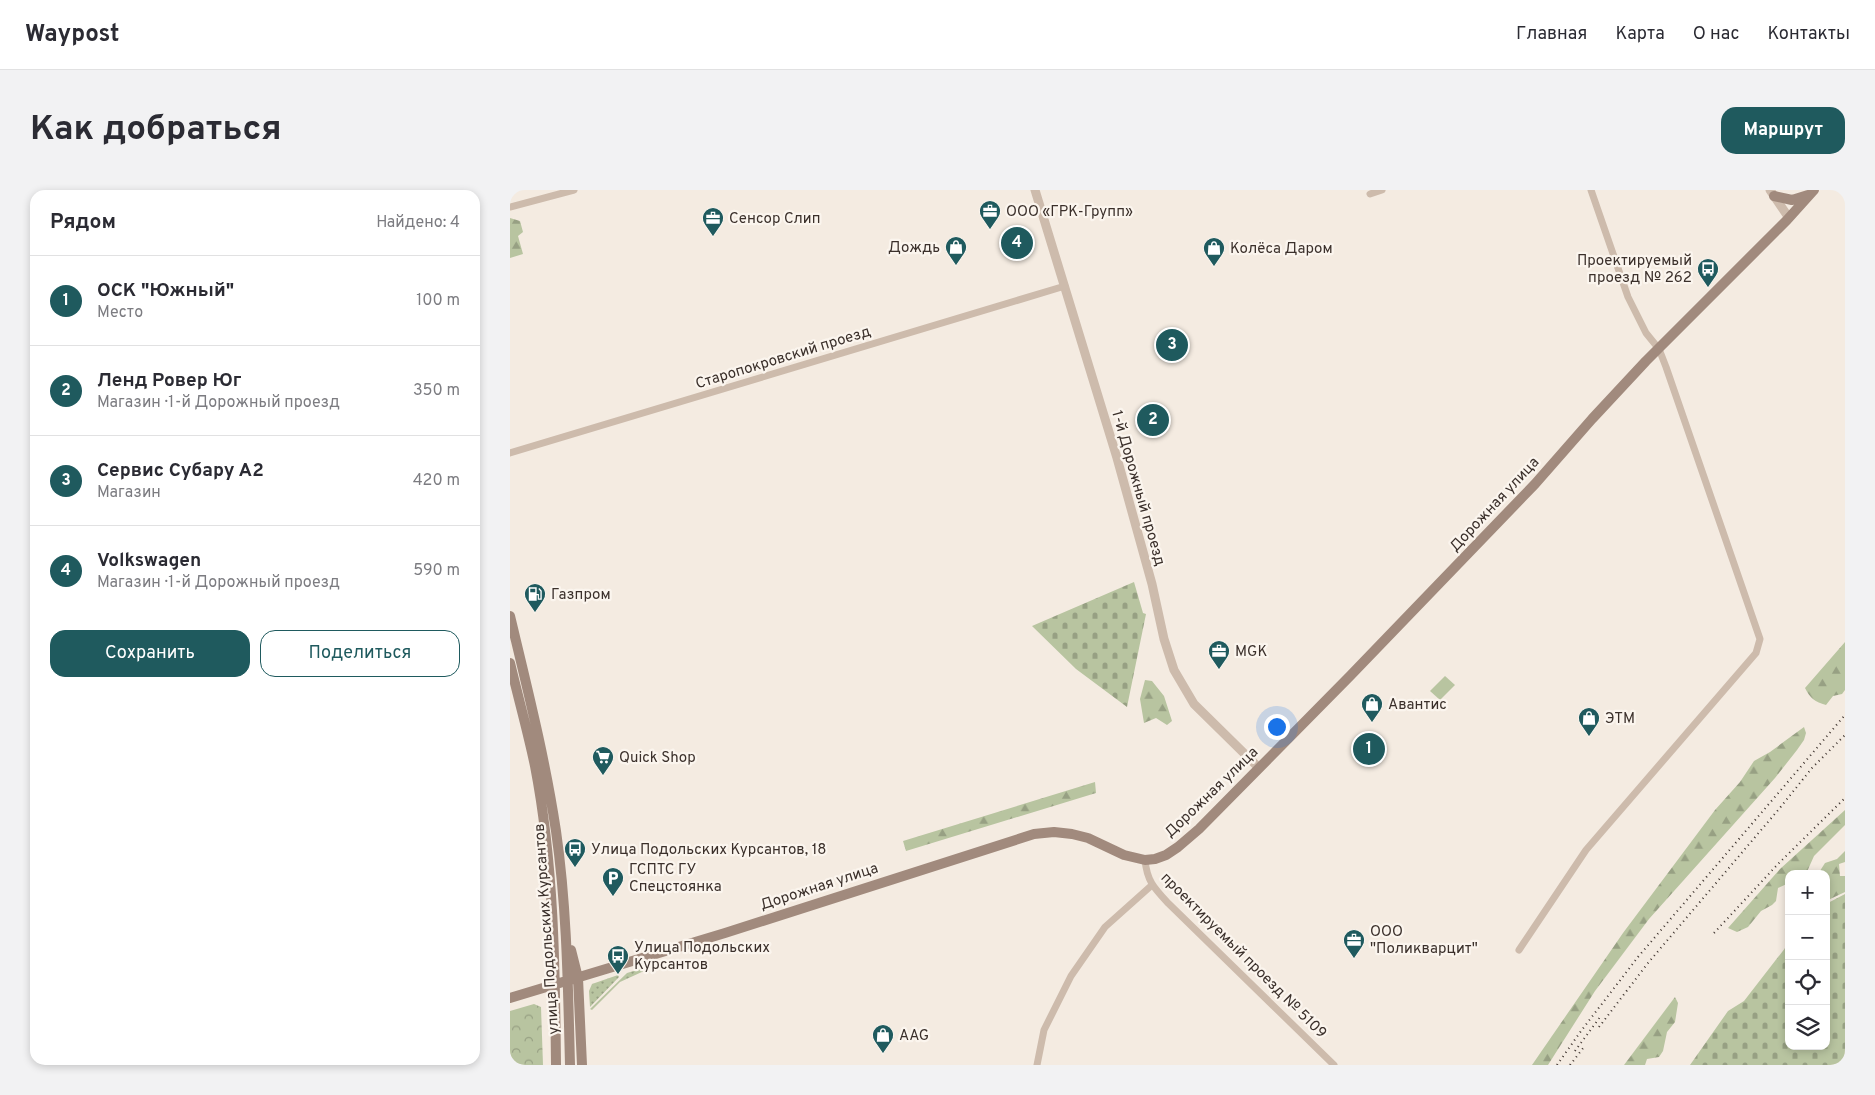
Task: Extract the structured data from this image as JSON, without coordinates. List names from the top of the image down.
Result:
{
  "streets": {
    "main road": ["Дорожная улица", "улица Подольских Курсантов"],
    "street": ["Старопокровский проезд", "1-й Дорожный проезд", "проектируемый проезд № 5109"]
  },
  "crossings": [
    ["Старопокровский проезд", "1-й Дорожный проезд"],
    ["1-й Дорожный проезд", "Дорожная улица"],
    ["Дорожная улица", "улица Подольских Курсантов"],
    ["Дорожная улица", "проектируемый проезд № 5109"]
  ],
  "places": {
    "office": [
      "ООО «ГРК-Групп»",
      "Сенсор Слип",
      "MGK",
      "ООО \"Поликварцит\""
    ],
    "shop": [
      "Дождь",
      "Колёса Даром",
      "Авантис",
      "ЭТМ",
      "AAG"
    ],
    "bus stop": ["Проектируемый проезд № 262", "Улица Подольских Курсантов, 18", "Улица Подольских Курсантов"],
    "fuel station": ["Газпром"],
    "supermarket": ["Quick Shop"],
    "parking": ["ГСПТС ГУ Спецстоянка"]
  },
  "page": {
    "header": "Waypost",
    "nav": [
      "Главная",
      "Карта",
      "О нас",
      "Контакты"
    ],
    "buttons": [
      "Маршрут",
      ["Сохранить", "Поделиться"]
    ],
    "title": "Как добраться",
    "heading": ["Рядом", "Найдено: 4"],
    "pins": [
      "4",
      "3",
      "2",
      "1"
    ],
    "list": [
      {
        "mark": "1",
        "name": "ОСК \"Южный\"",
        "note": "Место",
        "value": "100 m"
      },
      {
        "mark": "2",
        "name": "Ленд Ровер Юг",
        "note": "Магазин · 1-й Дорожный проезд",
        "value": "350 m"
      },
      {
        "mark": "3",
        "name": "Сервис Субару А2",
        "note": "Магазин",
        "value": "420 m"
      },
      {
        "mark": "4",
        "name": "Volkswagen",
        "note": "Магазин · 1-й Дорожный проезд",
        "value": "590 m"
      }
    ],
    "map_buttons": ["+", "−"]
  }
}
